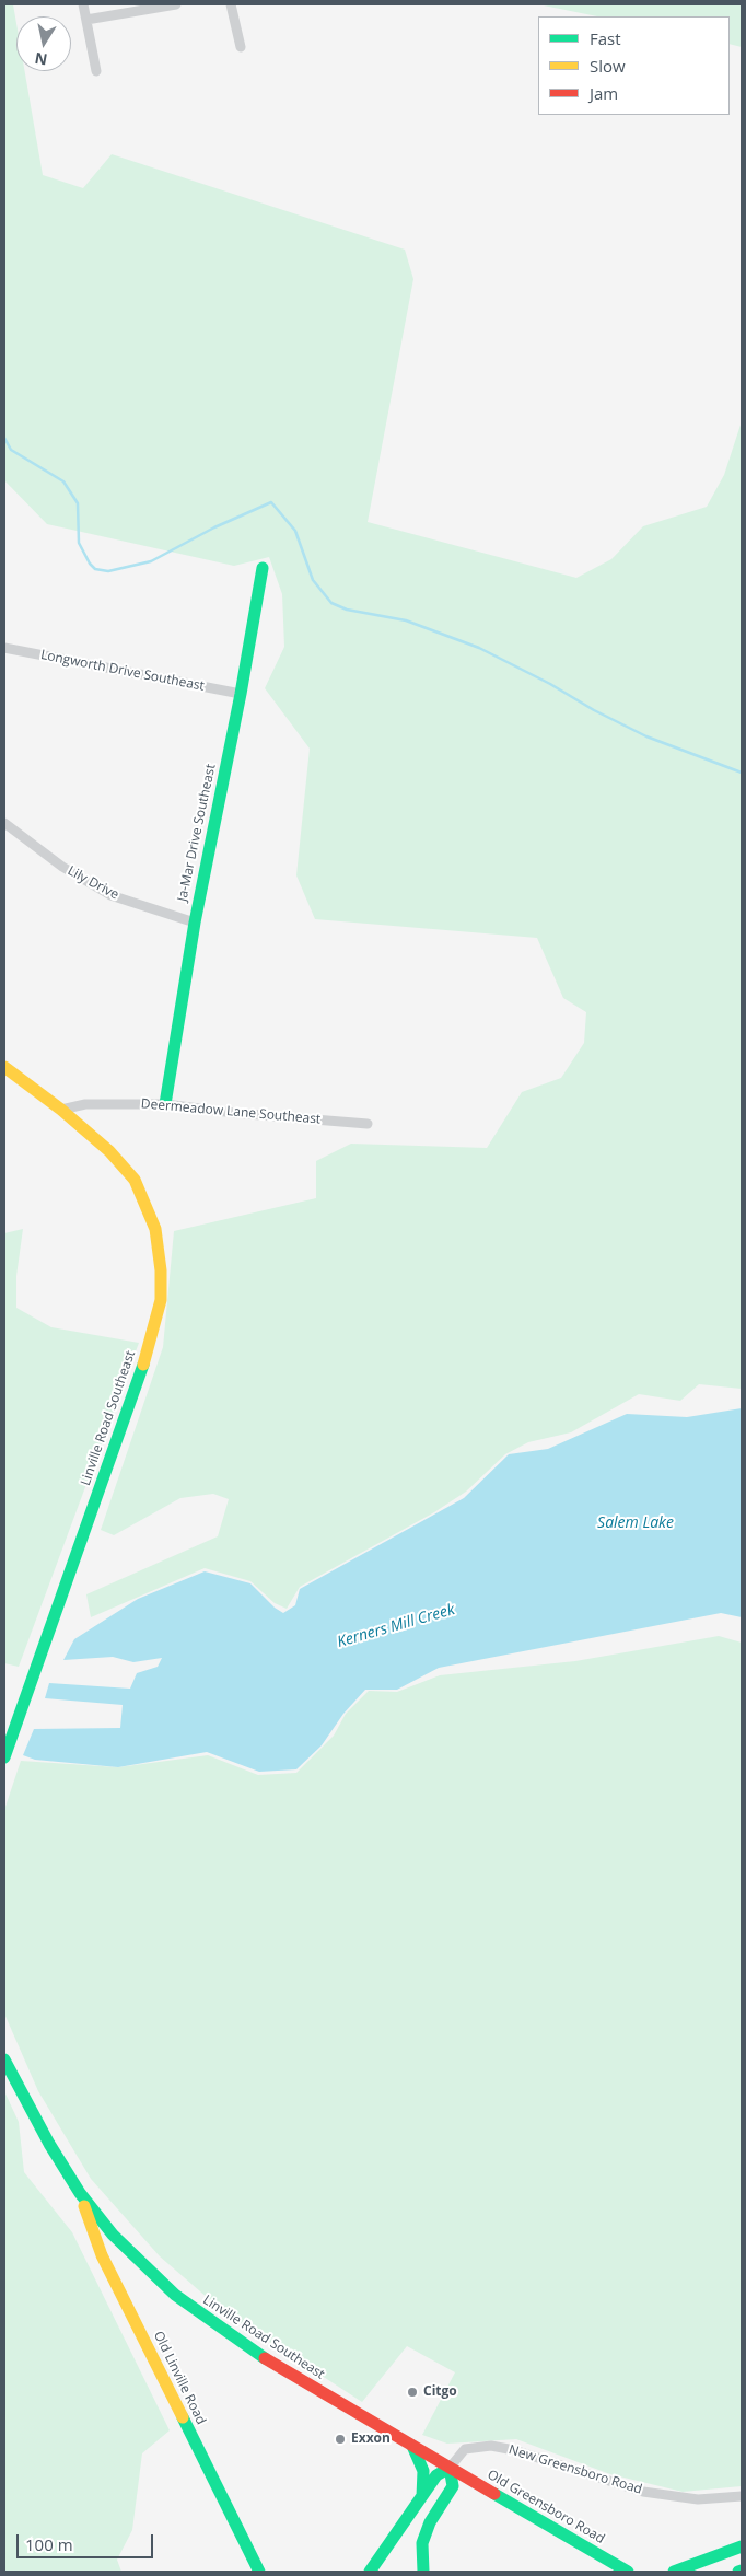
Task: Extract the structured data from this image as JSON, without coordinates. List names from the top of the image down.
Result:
{
  "streets": {
    "main road": [
      "Ja-Mar Drive Southeast",
      "Linville Road Southeast",
      "Old Linville Road",
      "Old Greensboro Road"
    ],
    "street": [
      "Longworth Drive Southeast",
      "Lily Drive",
      "Deermeadow Lane Southeast",
      "New Greensboro Road"
    ]
  },
  "crossings": [
    ["Longworth Drive Southeast", "Ja-Mar Drive Southeast"],
    ["Ja-Mar Drive Southeast", "Lily Drive"],
    ["Ja-Mar Drive Southeast", "Deermeadow Lane Southeast"],
    ["Deermeadow Lane Southeast", "Linville Road Southeast"],
    ["Linville Road Southeast", "Old Linville Road"],
    ["Linville Road Southeast", "New Greensboro Road"],
    ["Linville Road Southeast", "Old Greensboro Road"],
    ["New Greensboro Road", "Old Greensboro Road"]
  ],
  "water": ["Salem Lake", "Kerners Mill Creek"],
  "places": ["Citgo", "Exxon"],
  "legend": ["Fast", "Slow", "Jam"],
  "scale_bar": "100 m",
  "north": "bottom"
}
